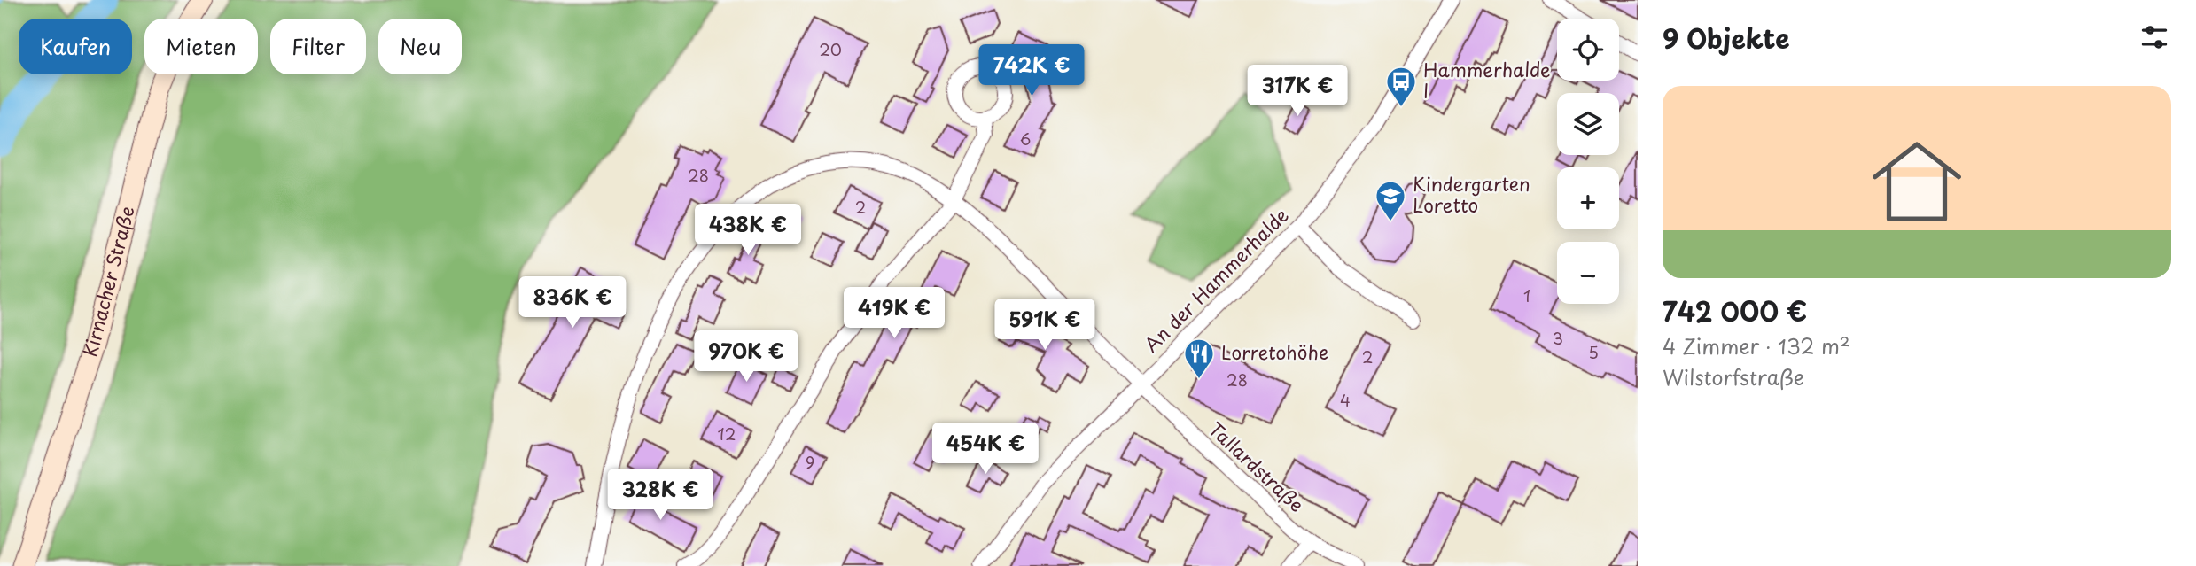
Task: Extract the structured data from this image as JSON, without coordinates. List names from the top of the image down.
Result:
{
  "streets": {
    "main road": ["Kirnacher Straße"],
    "street": ["An der Hammerhalde", "Tallardstraße"]
  },
  "crossings": [
    ["An der Hammerhalde", "Tallardstraße"]
  ],
  "places": {
    "bus stop": ["Hammerhalde I"],
    "school or university": ["Kindergarten Loretto"],
    "restaurant": ["Lorretohöhe"]
  },
  "house_numbers": [
    "20",
    "6",
    "28",
    "2",
    "1",
    "3",
    "5",
    "2",
    "28",
    "4",
    "12",
    "9"
  ],
  "page": {
    "heading": "9 Objekte",
    "map_buttons": ["+", "−"],
    "chip": [
      "Kaufen",
      "Mieten",
      "Filter",
      "Neu"
    ],
    "price": [
      "742K €",
      "317K €",
      "438K €",
      "836K €",
      "419K €",
      "591K €",
      "970K €",
      "454K €",
      "328K €"
    ],
    "list": [
      {
        "name": "742 000 €",
        "note": "4 Zimmer · 132 m² · Wilstorfstraße"
      }
    ]
  }
}
